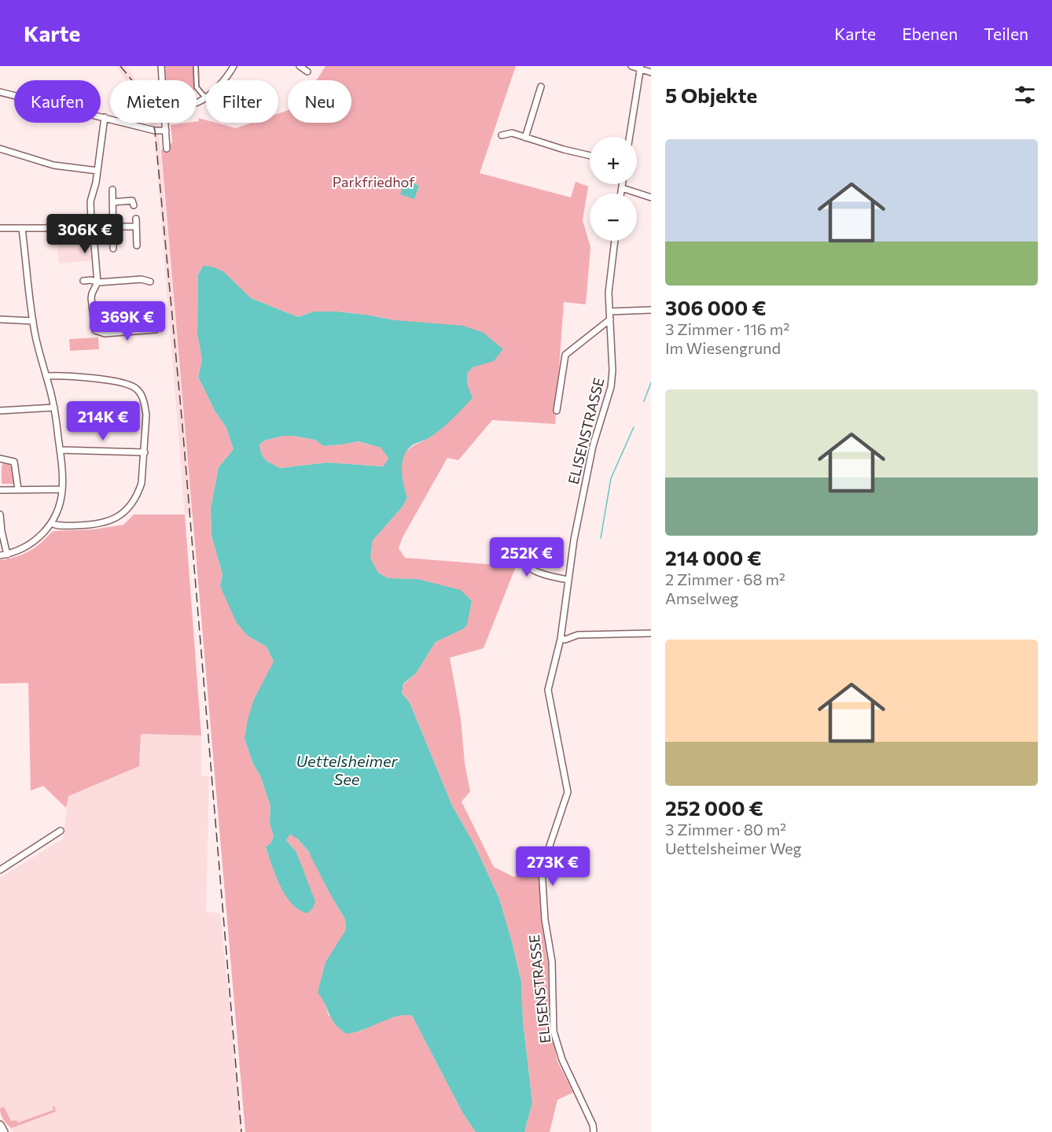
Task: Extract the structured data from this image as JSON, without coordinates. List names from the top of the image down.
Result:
{
  "streets": {
    "street": ["ELISENSTRASSE"]
  },
  "water": ["Uettelsheimer See"],
  "parks": ["Parkfriedhof"],
  "page": {
    "header": "Karte",
    "nav": ["Karte", "Ebenen", "Teilen"],
    "heading": "5 Objekte",
    "chip": [
      "Kaufen",
      "Mieten",
      "Filter",
      "Neu"
    ],
    "list": [
      {
        "name": "306 000 €",
        "note": "3 Zimmer · 116 m² · Im Wiesengrund"
      },
      {
        "name": "214 000 €",
        "note": "2 Zimmer · 68 m² · Amselweg"
      },
      {
        "name": "252 000 €",
        "note": "3 Zimmer · 80 m² · Uettelsheimer Weg"
      }
    ],
    "map_buttons": ["+", "−"],
    "price": [
      "306K €",
      "369K €",
      "214K €",
      "252K €",
      "273K €"
    ]
  }
}
